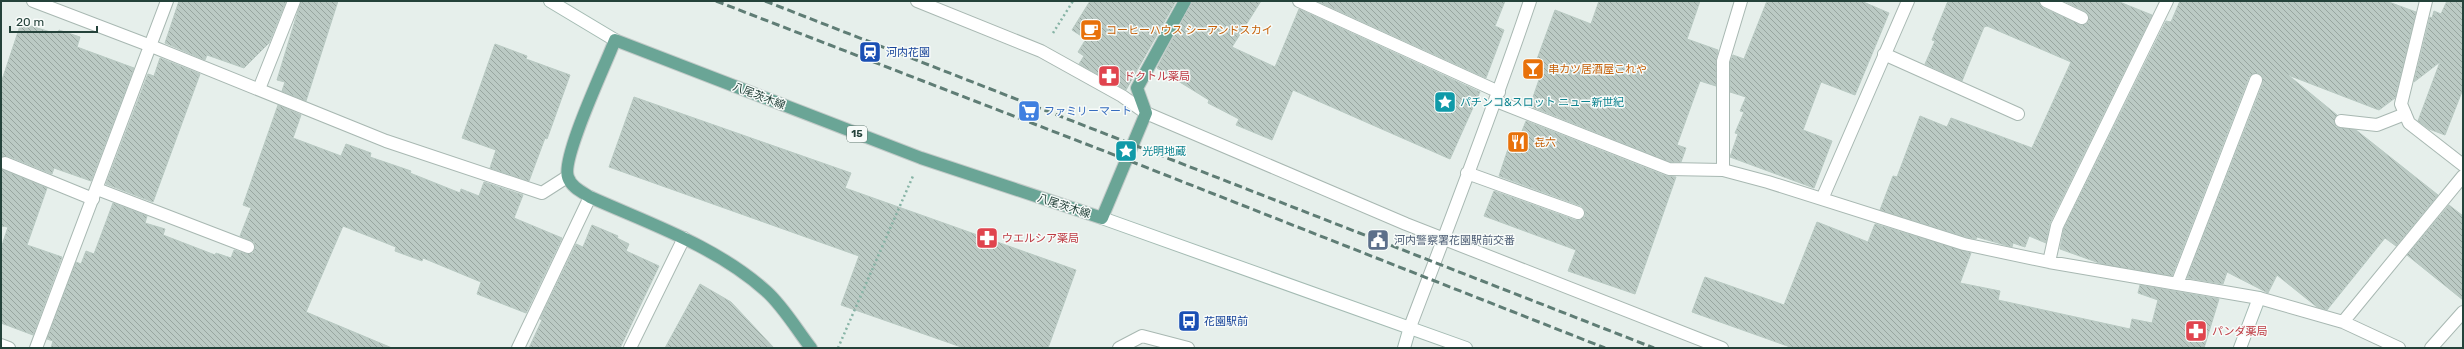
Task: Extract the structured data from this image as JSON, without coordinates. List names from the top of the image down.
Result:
{
  "streets": {
    "main road": ["八尾茨木線", "15"]
  },
  "places": {
    "cafe": ["コーヒーハウス シーアンドスカイ"],
    "station": ["河内花園"],
    "bar": ["串カツ居酒屋これや"],
    "pharmacy": ["ドクトル薬局", "ウエルシア薬局", "パンダ薬局"],
    "place": ["パチンコ&スロット ニュー新世紀", "光明地蔵"],
    "supermarket": ["ファミリーマート"],
    "restaurant": ["㐂六"],
    "public building": ["河内警察署花園駅前交番"],
    "bus stop": ["花園駅前"]
  },
  "scale_bar": "20 m"
}
